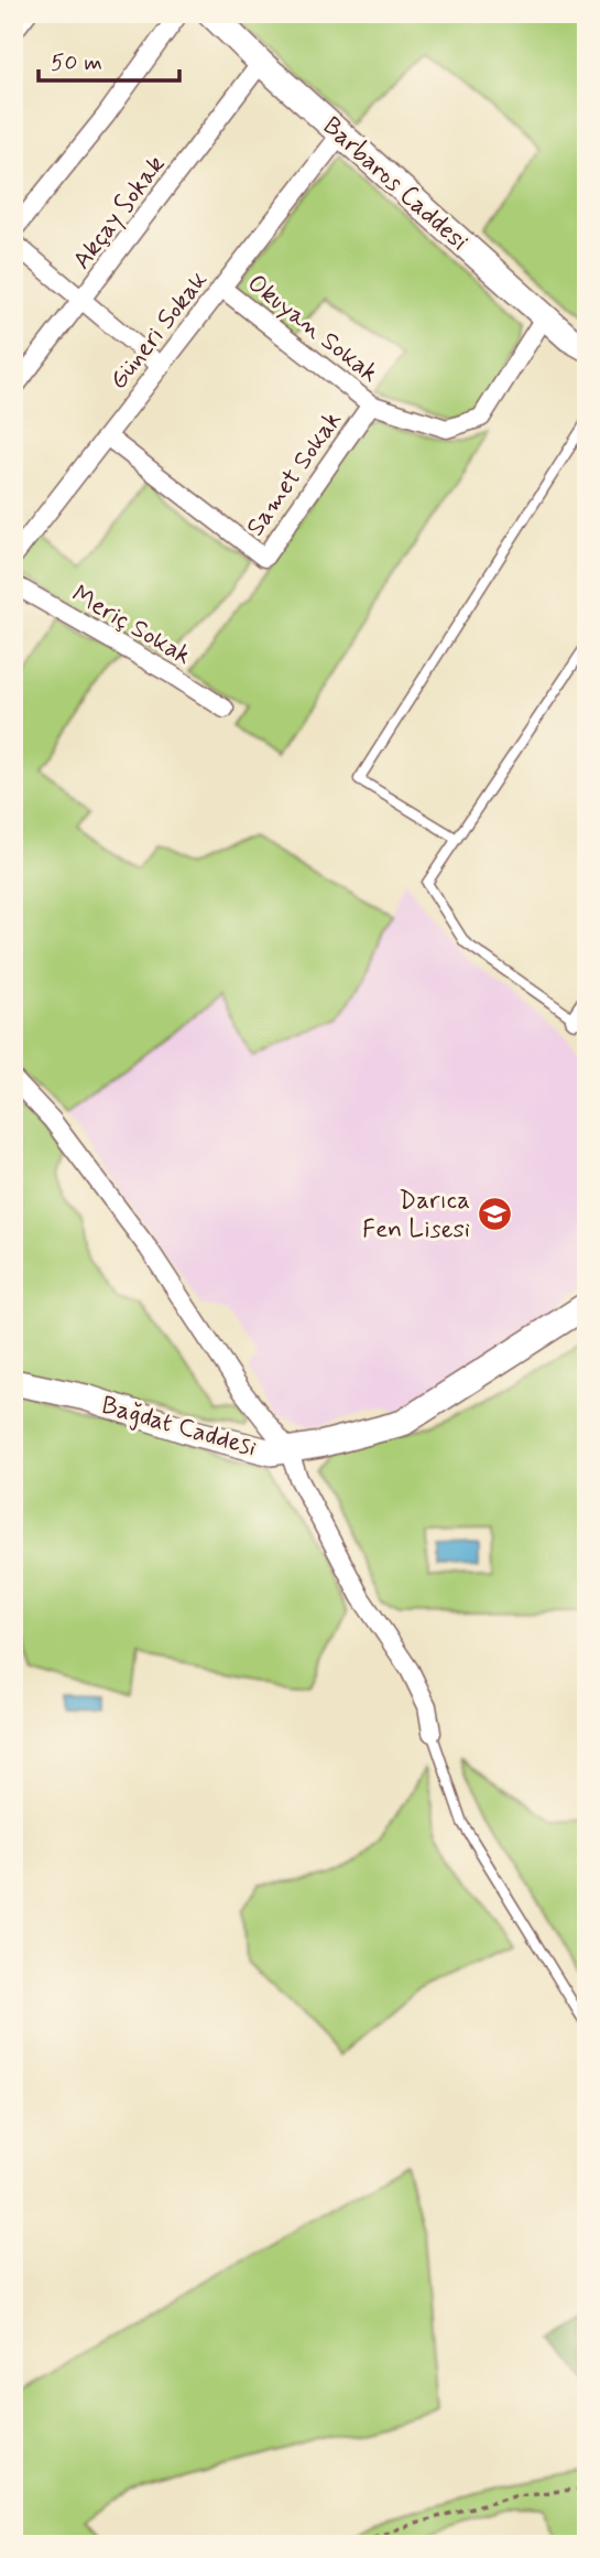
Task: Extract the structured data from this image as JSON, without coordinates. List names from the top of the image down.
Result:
{
  "streets": {
    "street": [
      "Barbaros Caddesi",
      "Akçay Sokak",
      "Okuyan Sokak",
      "Güneri Sokak",
      "Samet Sokak",
      "Meriç Sokak",
      "Bağdat Caddesi"
    ]
  },
  "crossings": [
    ["Barbaros Caddesi", "Akçay Sokak"],
    ["Barbaros Caddesi", "Okuyan Sokak"],
    ["Barbaros Caddesi", "Güneri Sokak"],
    ["Okuyan Sokak", "Güneri Sokak"],
    ["Okuyan Sokak", "Samet Sokak"],
    ["Güneri Sokak", "Samet Sokak"]
  ],
  "places": {
    "school or university": ["Darıca Fen Lisesi"]
  },
  "scale_bar": "50 m"
}
